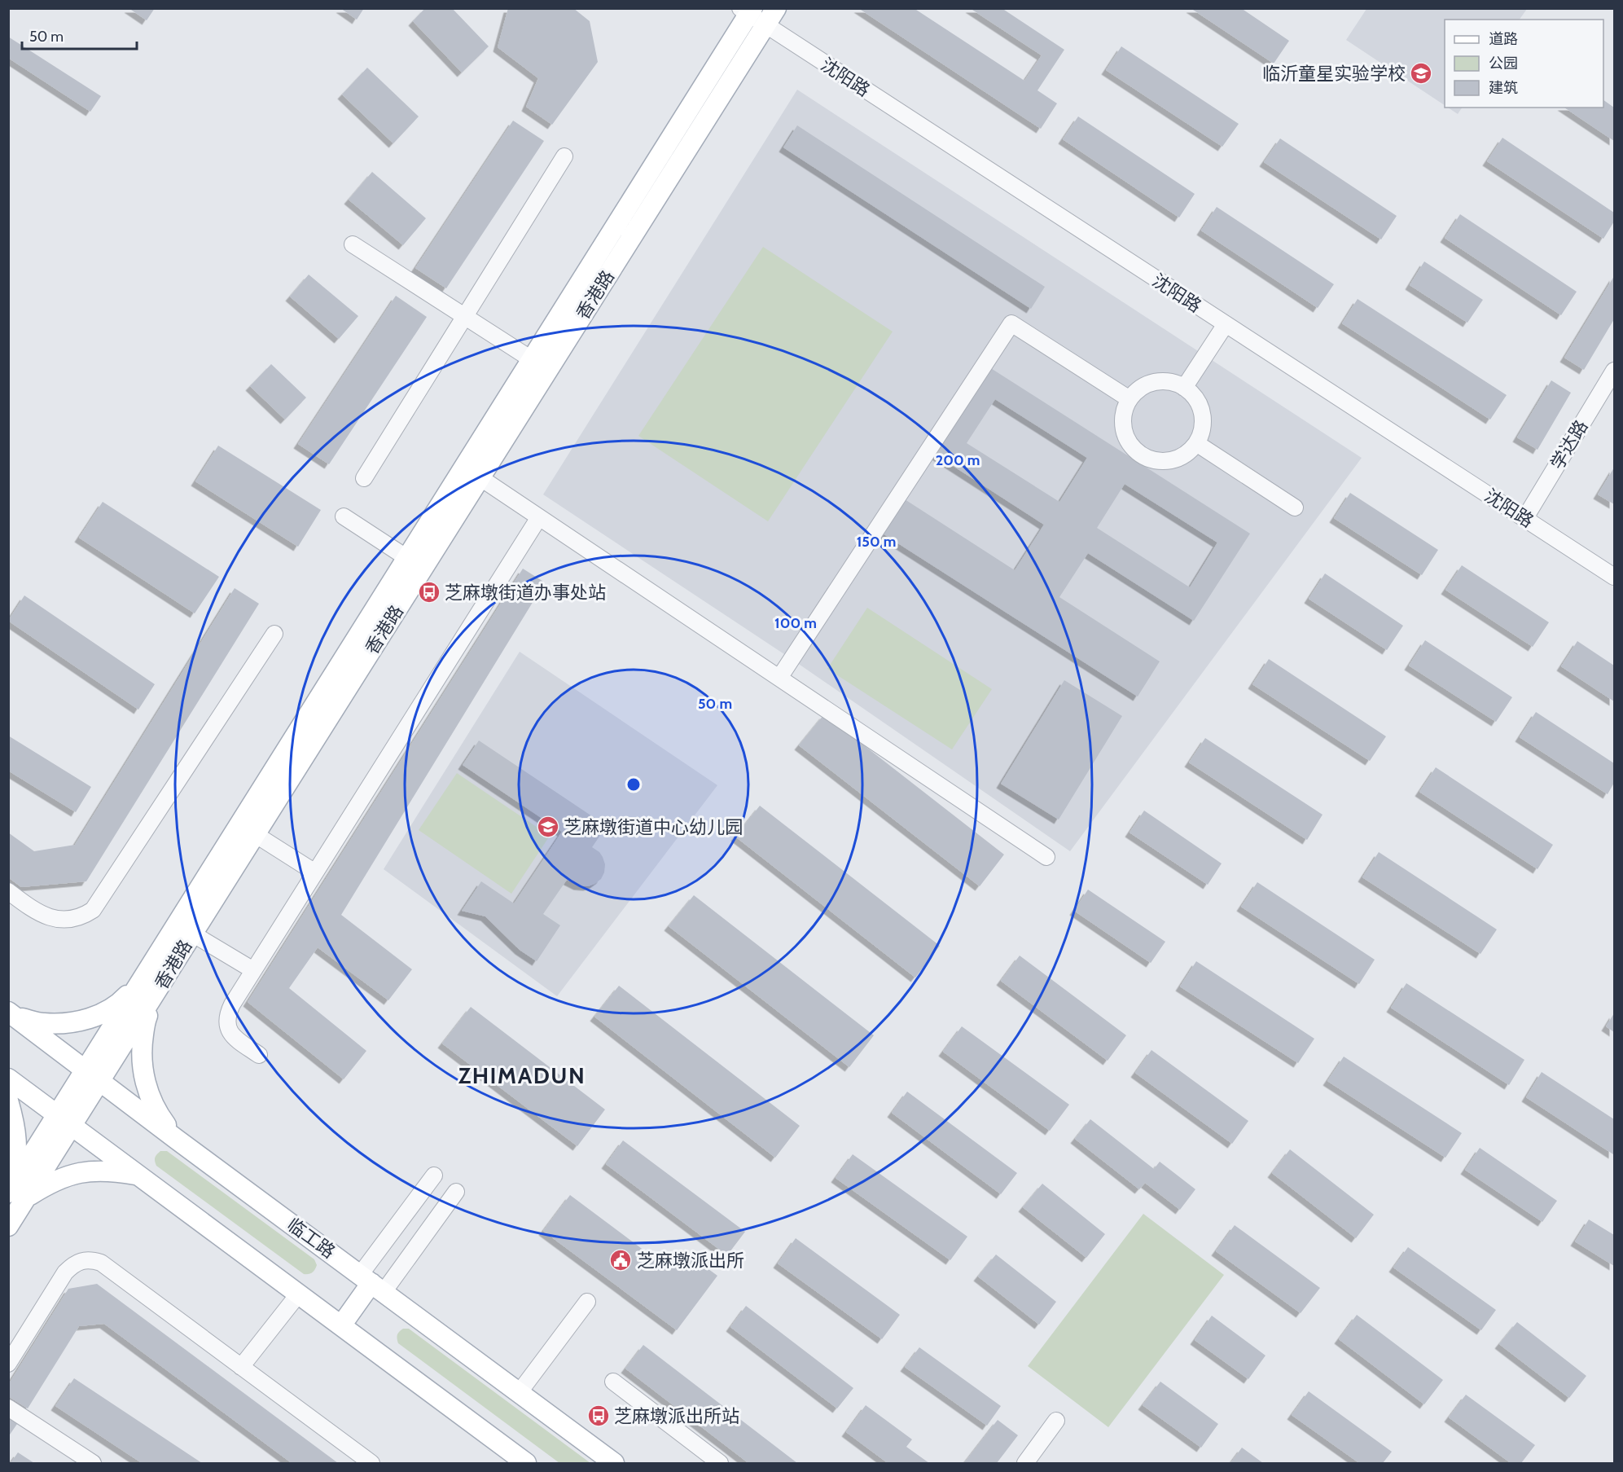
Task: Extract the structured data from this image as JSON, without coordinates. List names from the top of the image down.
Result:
{
  "streets": {
    "main road": ["香港路", "临工路"],
    "street": ["沈阳路", "学达路"]
  },
  "crossings": [
    ["沈阳路", "香港路"],
    ["沈阳路", "学达路"],
    ["香港路", "临工路"]
  ],
  "districts": ["ZHIMADUN"],
  "places": {
    "school or university": ["临沂童星实验学校", "芝麻墩街道中心幼儿园"],
    "bus stop": ["芝麻墩街道办事处站", "芝麻墩派出所站"],
    "public building": ["芝麻墩派出所"]
  },
  "legend": ["道路", "公园", "建筑"],
  "scale_bar": "50 m",
  "rings": [
    "200 m",
    "150 m",
    "100 m",
    "50 m"
  ]
}
